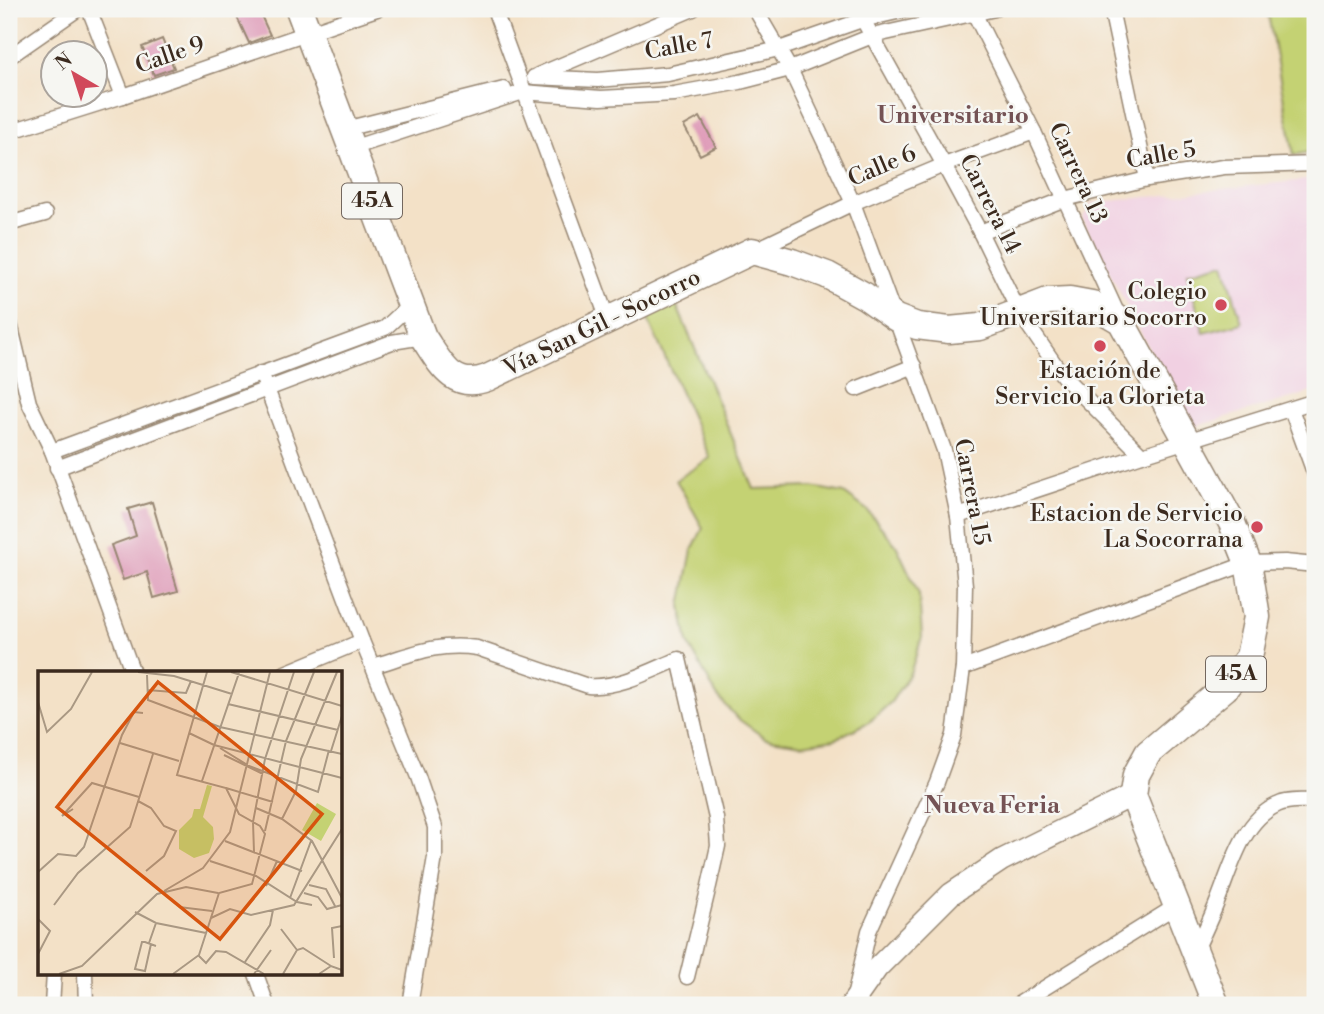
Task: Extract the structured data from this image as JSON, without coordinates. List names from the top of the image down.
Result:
{
  "streets": {
    "highway": ["45A", "Vía San Gil - Socorro"],
    "street": [
      "Calle 7",
      "Calle 9",
      "Calle 5",
      "Calle 6",
      "Carrera 13",
      "Carrera 14",
      "Carrera 15"
    ]
  },
  "crossings": [
    ["Calle 7", "Carrera 14"],
    ["Calle 7", "Carrera 15"],
    ["Calle 9", "Vía San Gil - Socorro"],
    ["Calle 5", "Carrera 13"],
    ["Calle 5", "Carrera 14"],
    ["Calle 6", "Carrera 13"],
    ["Calle 6", "Carrera 14"],
    ["Calle 6", "Vía San Gil - Socorro"],
    ["Calle 6", "Carrera 15"],
    ["Carrera 13", "45A"]
  ],
  "districts": ["Universitario", "Nueva Feria"],
  "places": ["Colegio Universitario Socorro", "Estación de Servicio La Glorieta", "Estacion de Servicio La Socorrana"],
  "north": "top left"
}
